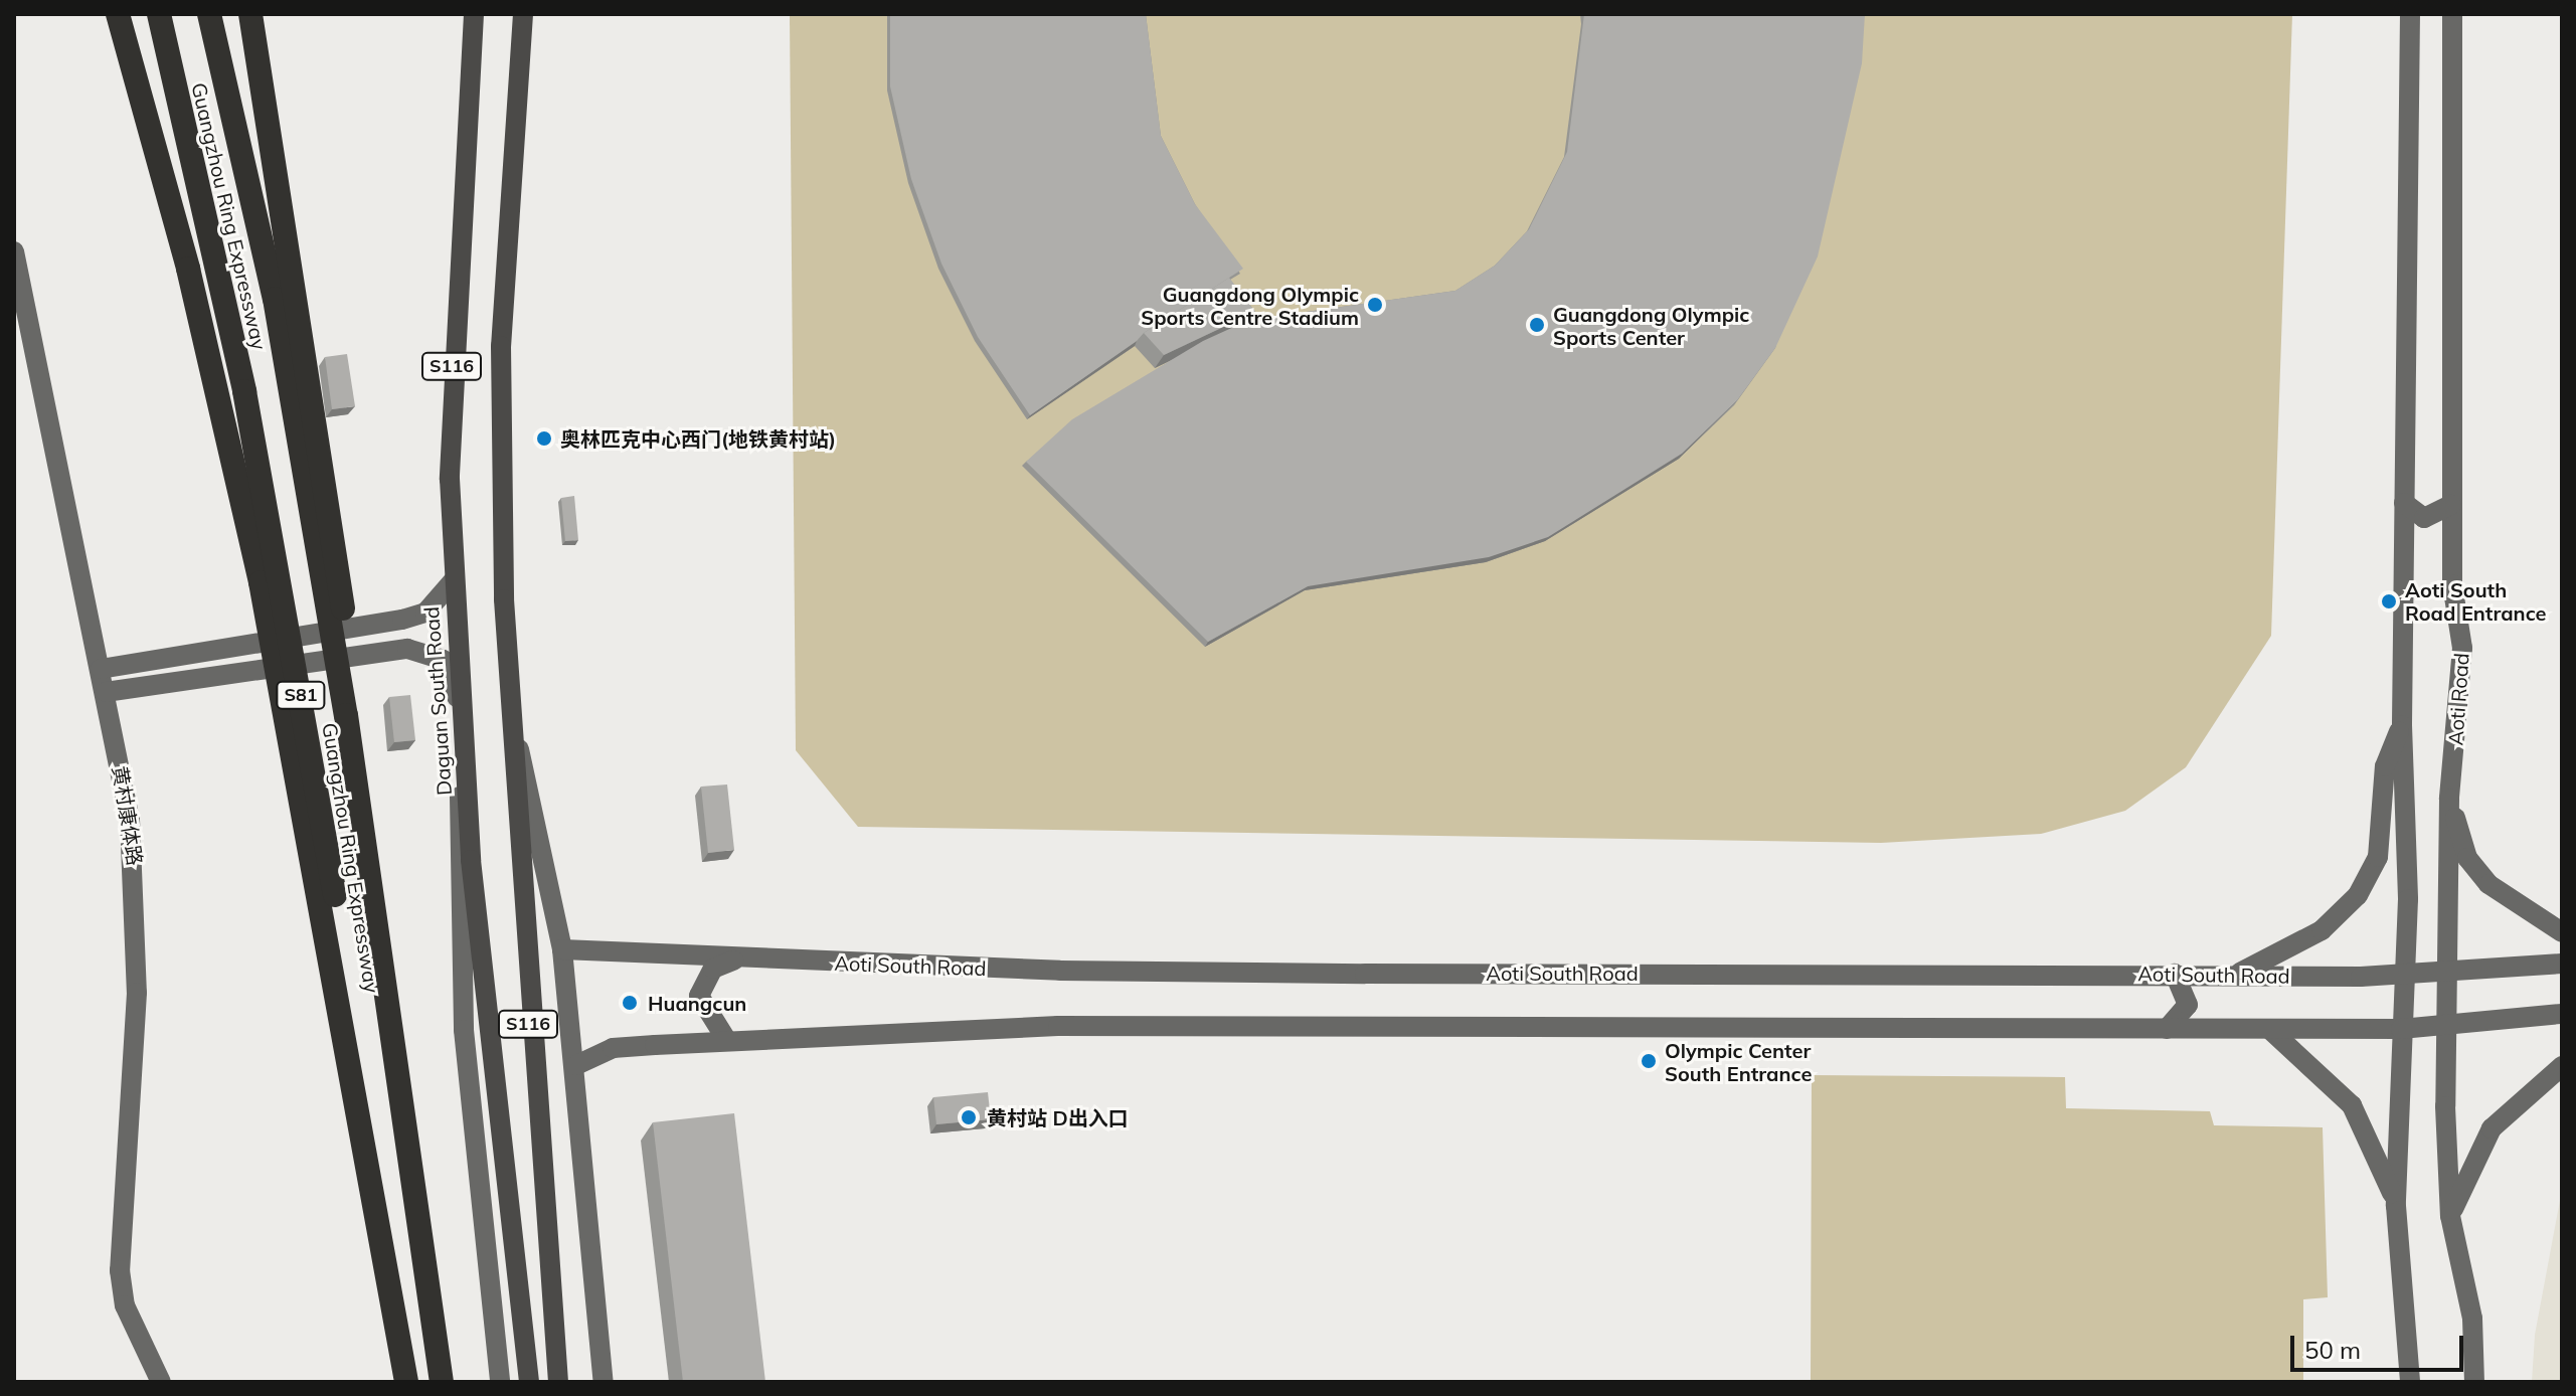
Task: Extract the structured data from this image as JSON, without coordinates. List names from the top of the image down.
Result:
{
  "streets": {
    "highway": ["Guangzhou Ring Expressway", "S81"],
    "main road": ["S116", "Daguan South Road"],
    "street": ["Aoti Road", "黄村康体路", "Aoti South Road"]
  },
  "crossings": [
    ["Aoti Road", "Aoti South Road"]
  ],
  "places": [
    "Guangdong Olympic Sports Centre Stadium",
    "Guangdong Olympic Sports Center",
    "奥林匹克中心西门(地铁黄村站)",
    "Aoti South Road Entrance",
    "Huangcun",
    "Olympic Center South Entrance",
    "黄村站 D出入口"
  ],
  "scale_bar": "50 m"
}
